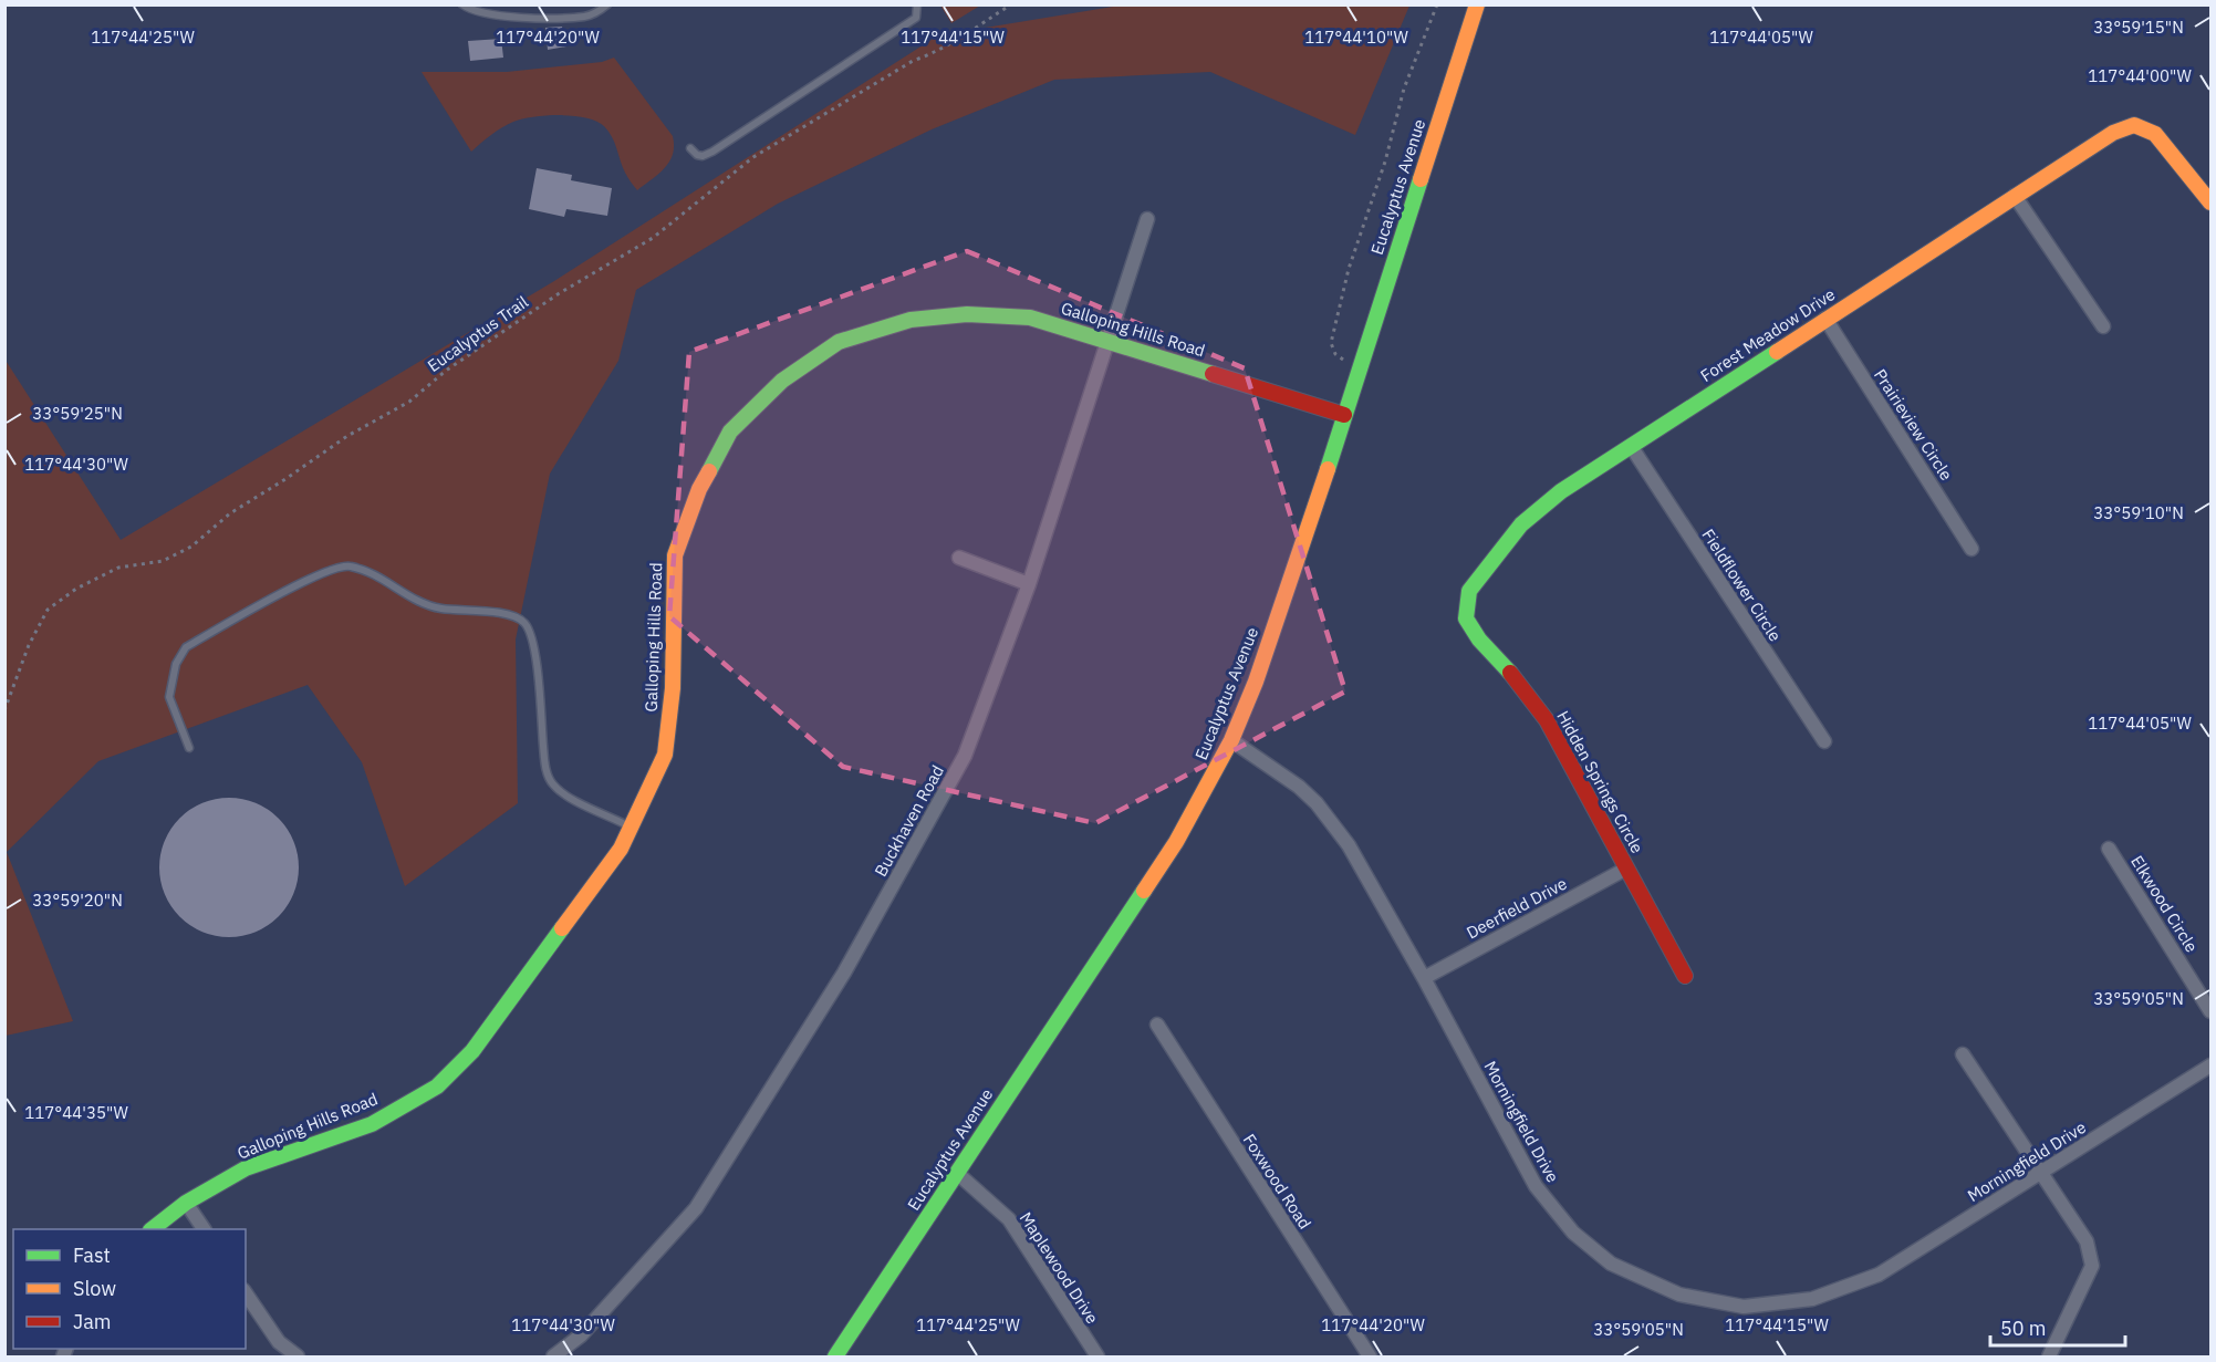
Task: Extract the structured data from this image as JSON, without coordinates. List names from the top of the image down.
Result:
{
  "streets": {
    "street": [
      "Eucalyptus Avenue",
      "Galloping Hills Road",
      "Forest Meadow Drive",
      "Prairieview Circle",
      "Fieldflower Circle",
      "Hidden Springs Circle",
      "Buckhaven Road",
      "Elkwood Circle",
      "Deerfield Drive",
      "Morningfield Drive",
      "Foxwood Road",
      "Maplewood Drive"
    ],
    "path": ["Eucalyptus Trail"]
  },
  "crossings": [
    ["Eucalyptus Avenue", "Galloping Hills Road"],
    ["Eucalyptus Avenue", "Morningfield Drive"],
    ["Eucalyptus Avenue", "Maplewood Drive"],
    ["Galloping Hills Road", "Buckhaven Road"],
    ["Forest Meadow Drive", "Prairieview Circle"],
    ["Forest Meadow Drive", "Fieldflower Circle"],
    ["Forest Meadow Drive", "Hidden Springs Circle"],
    ["Hidden Springs Circle", "Deerfield Drive"],
    ["Deerfield Drive", "Morningfield Drive"]
  ],
  "legend": ["Fast", "Slow", "Jam"],
  "scale_bar": "50 m",
  "coordinates": [
    "33°59'15\"N",
    "117°44'25\"W",
    "117°44'20\"W",
    "117°44'15\"W",
    "117°44'10\"W",
    "117°44'05\"W",
    "117°44'00\"W",
    "33°59'25\"N",
    "117°44'30\"W",
    "33°59'10\"N",
    "33°59'20\"N",
    "33°59'05\"N",
    "117°44'35\"W"
  ]
}
